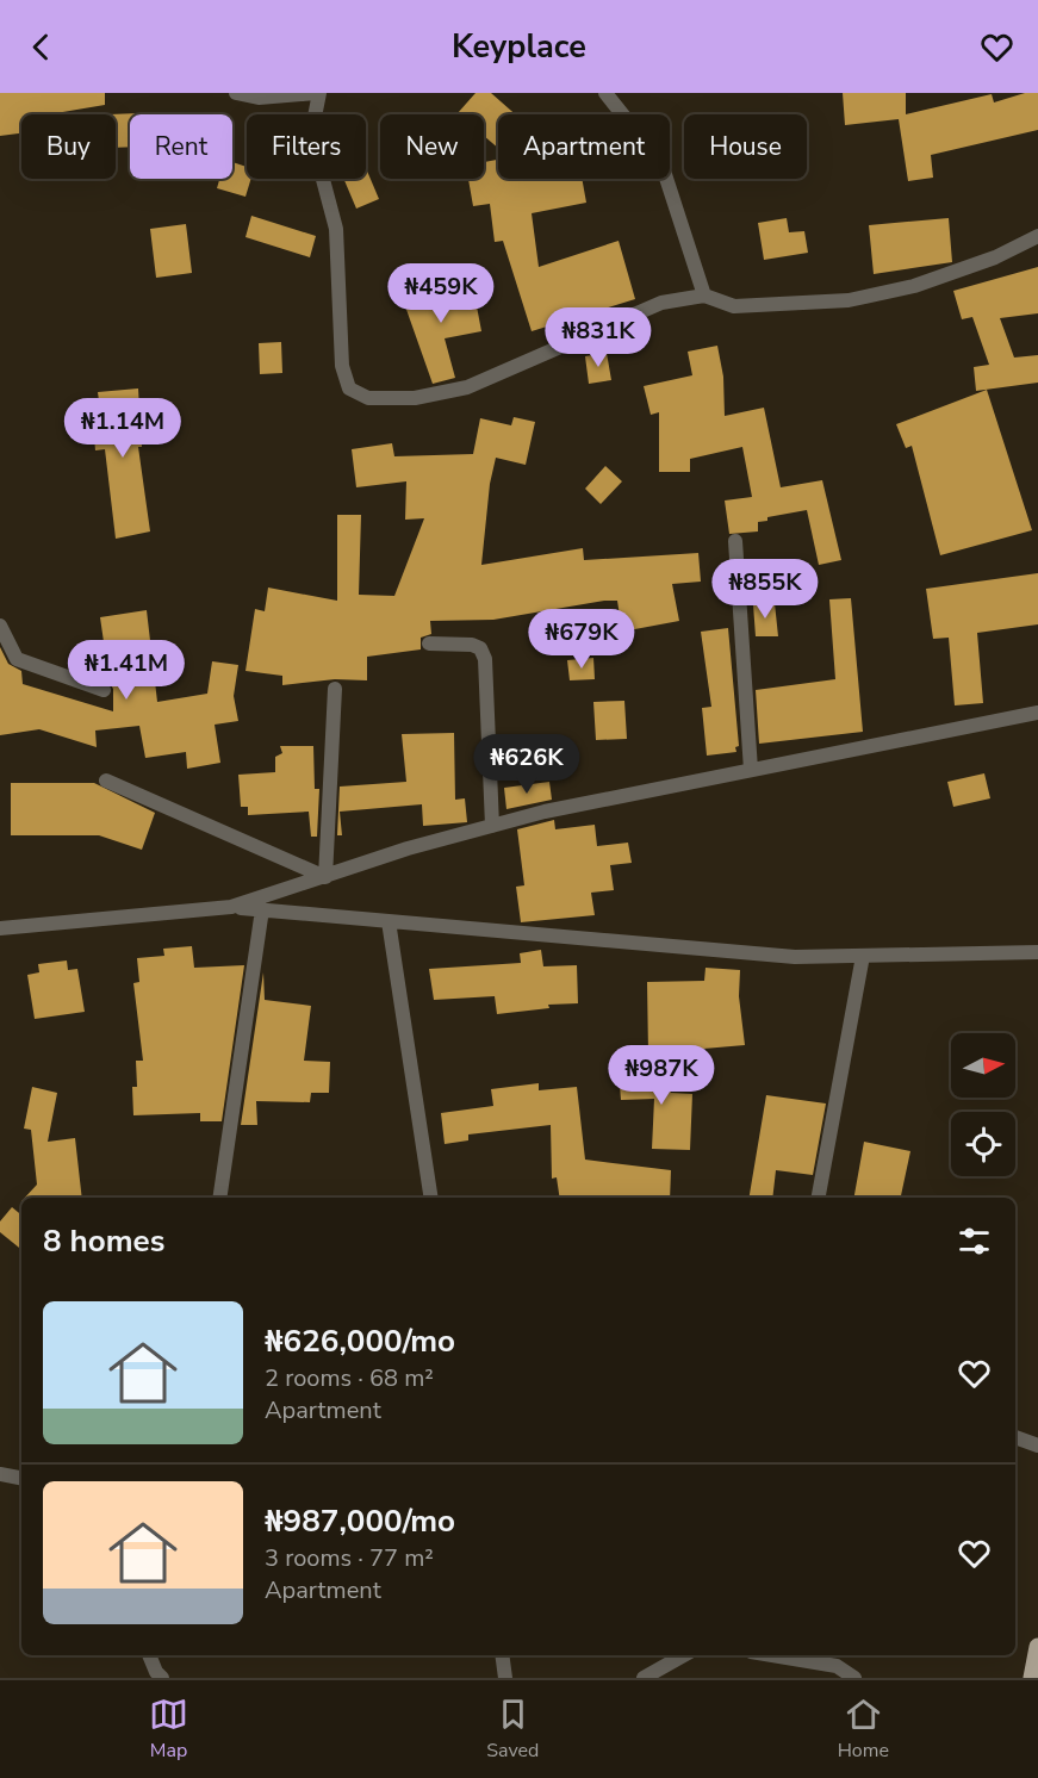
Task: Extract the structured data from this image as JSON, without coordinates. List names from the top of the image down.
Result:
{
  "north": "right",
  "page": {
    "header": "Keyplace",
    "chip": [
      "Buy",
      "Rent",
      "Filters",
      "New",
      "Apartment",
      "House"
    ],
    "price": [
      "₦459K",
      "₦831K",
      "₦1.14M",
      "₦855K",
      "₦679K",
      "₦1.41M",
      "₦626K",
      "₦987K"
    ],
    "heading": "8 homes",
    "list": [
      {
        "name": "₦626,000/mo",
        "note": "2 rooms · 68 m² · Apartment"
      },
      {
        "name": "₦987,000/mo",
        "note": "3 rooms · 77 m² · Apartment"
      }
    ],
    "tabs": ["Map", "Saved", "Home"]
  }
}
